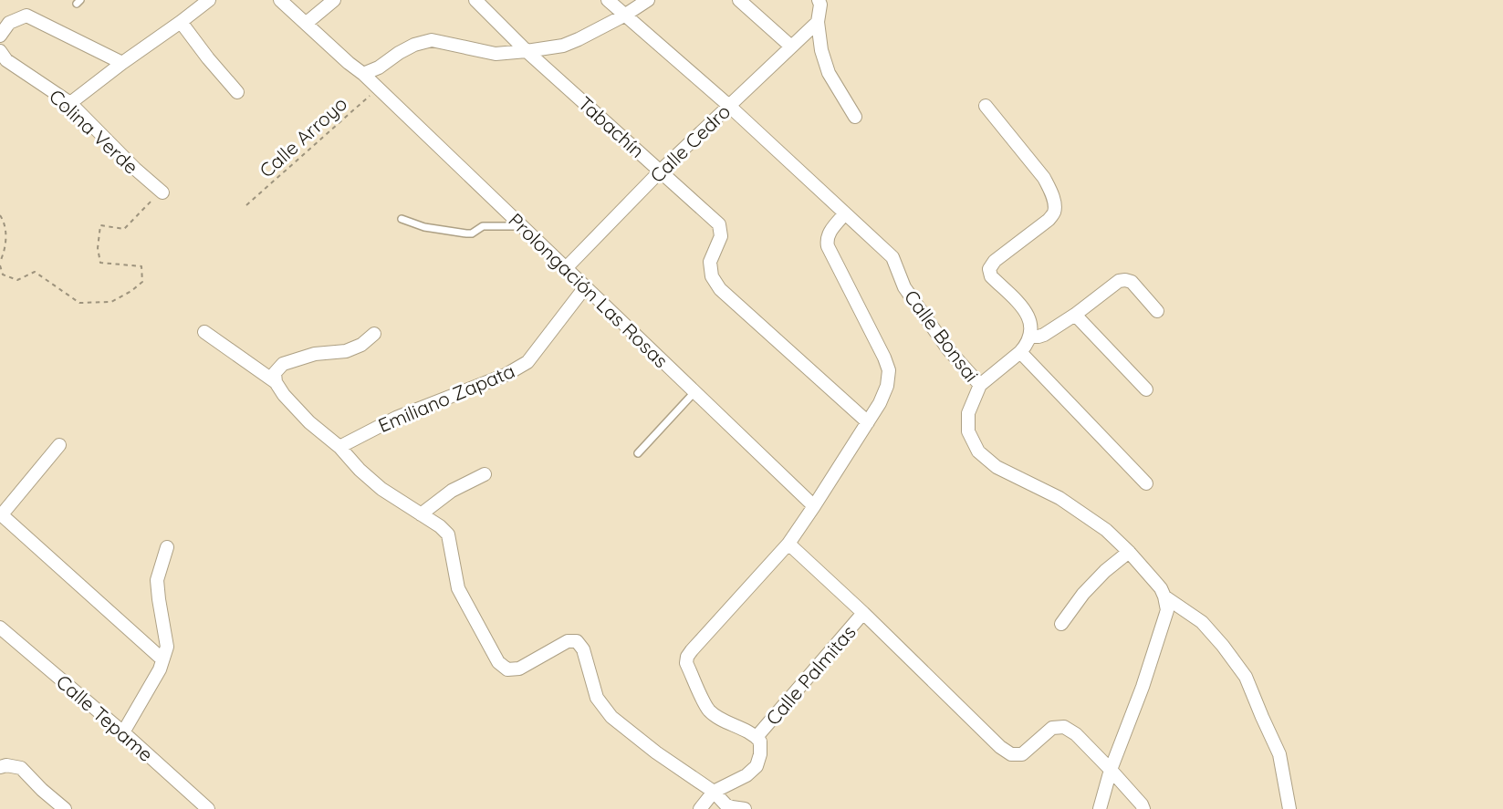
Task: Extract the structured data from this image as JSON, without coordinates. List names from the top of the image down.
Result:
{
  "streets": {
    "street": [
      "Tabachín",
      "Colina Verde",
      "Calle Cedro",
      "Prolongación Las Rosas",
      "Calle Bonsai",
      "Emiliano Zapata",
      "Calle Palmitas",
      "Calle Tepame"
    ],
    "path": ["Calle Arroyo"]
  },
  "crossings": [
    ["Tabachín", "Calle Cedro"],
    ["Calle Arroyo", "Prolongación Las Rosas"],
    ["Calle Cedro", "Prolongación Las Rosas"],
    ["Calle Cedro", "Calle Bonsai"],
    ["Prolongación Las Rosas", "Emiliano Zapata"]
  ]
}
